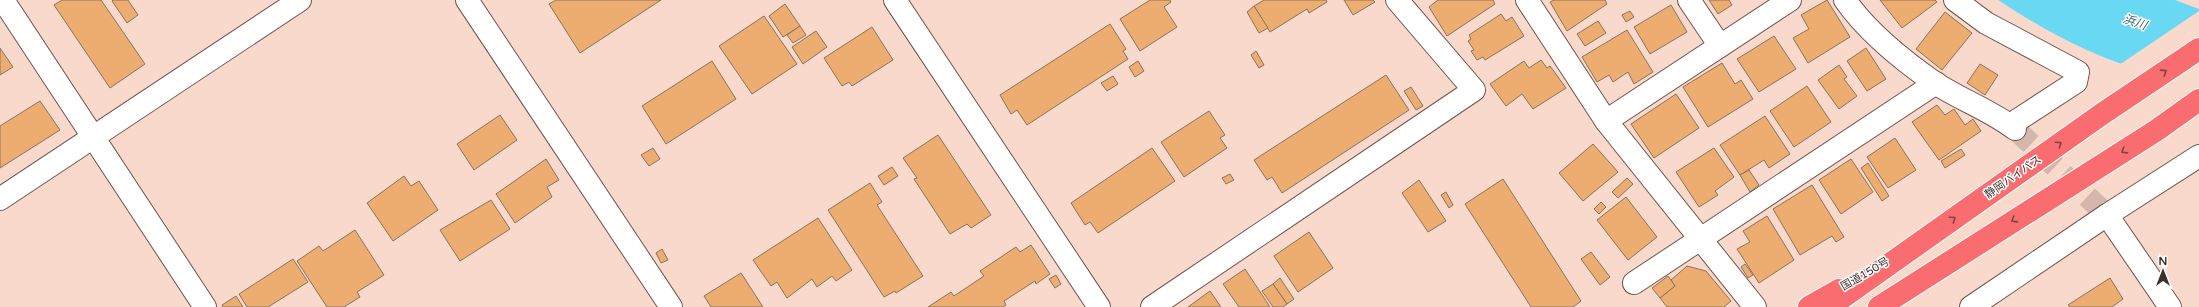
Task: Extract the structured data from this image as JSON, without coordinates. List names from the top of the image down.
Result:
{
  "streets": {
    "highway": ["静岡バイパス", "国道150号"]
  },
  "crossings": [
    ["静岡バイパス", "国道150号"]
  ],
  "water": ["浜川"],
  "north": "top"
}
